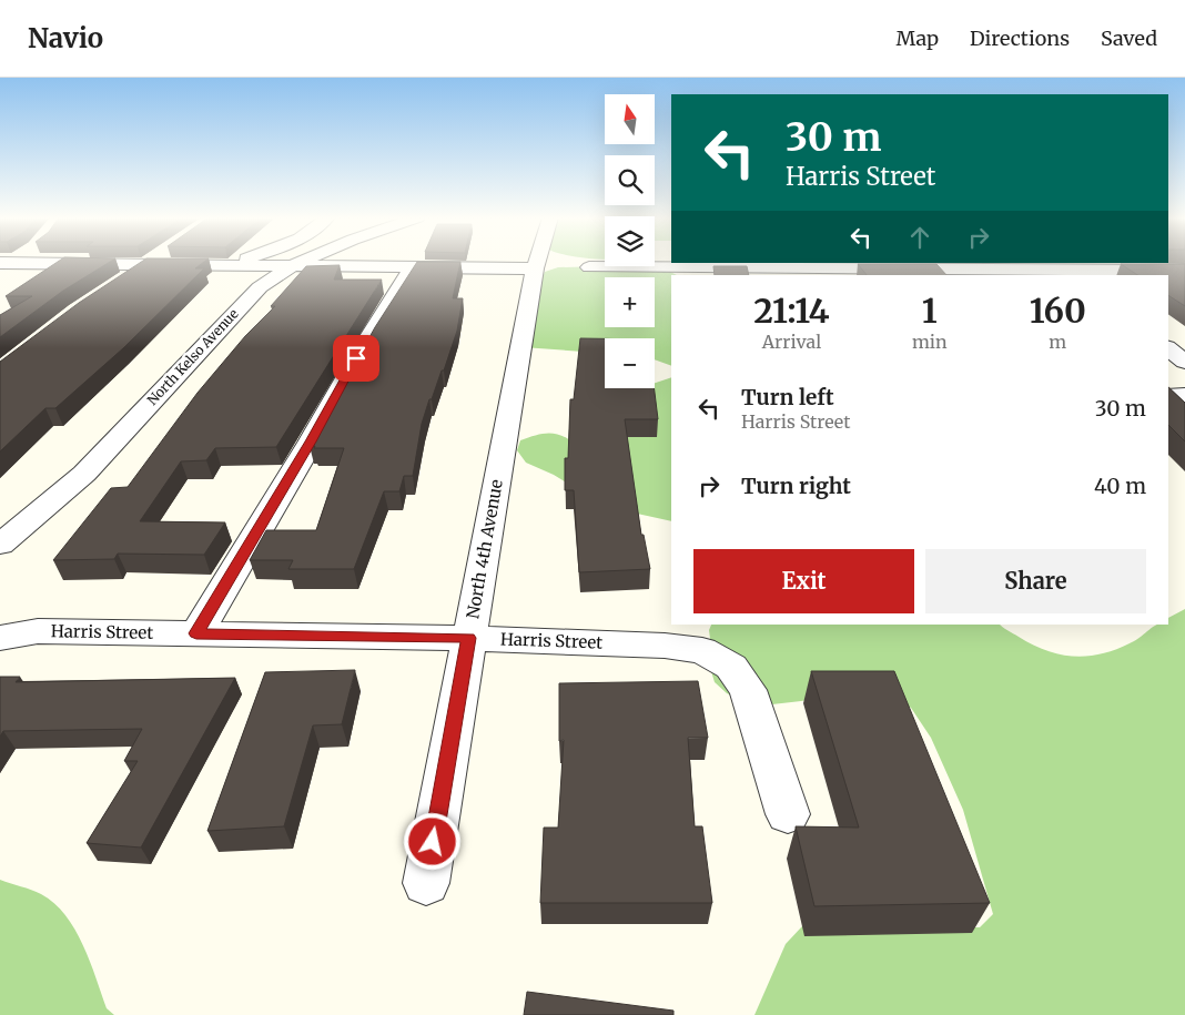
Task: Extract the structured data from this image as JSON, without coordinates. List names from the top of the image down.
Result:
{
  "streets": {
    "street": ["North Kelso Avenue", "North 4th Avenue", "Harris Street"]
  },
  "crossings": [
    ["North 4th Avenue", "Harris Street"]
  ],
  "north": "top",
  "page": {
    "header": "Navio",
    "nav": ["Map", "Directions", "Saved"],
    "map_buttons": ["+", "−"],
    "turn": ["30 m", "Harris Street"],
    "eta": [
      "21:14",
      "Arrival",
      "1",
      "min",
      "160",
      "m"
    ],
    "list": [
      {
        "name": "Turn left",
        "note": "Harris Street",
        "value": "30 m"
      },
      {
        "name": "Turn right",
        "value": "40 m"
      }
    ],
    "buttons": ["Exit", "Share"]
  }
}
